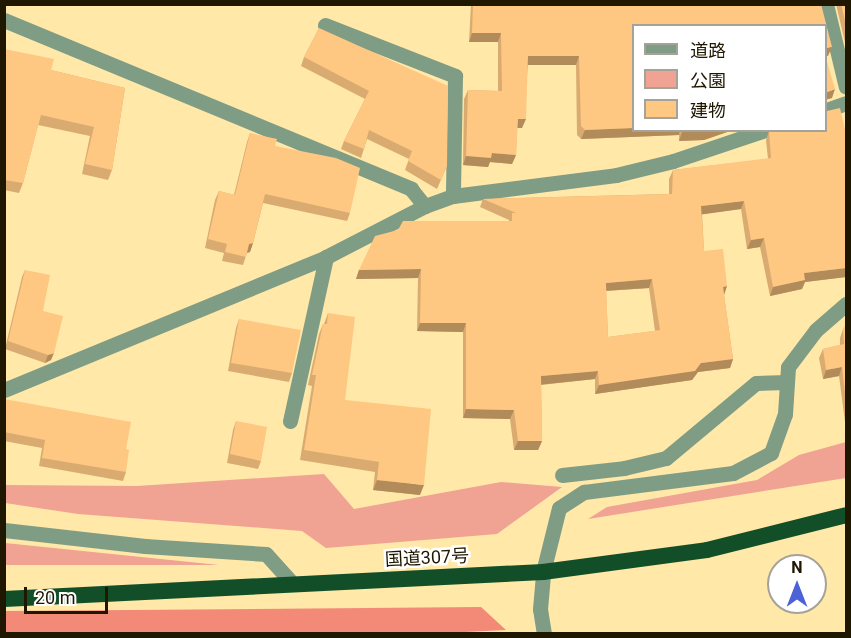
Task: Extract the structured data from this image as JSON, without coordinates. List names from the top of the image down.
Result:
{
  "streets": {
    "highway": ["国道307号"]
  },
  "legend": ["道路", "公園", "建物"],
  "scale_bar": "20 m",
  "north": "top"
}
